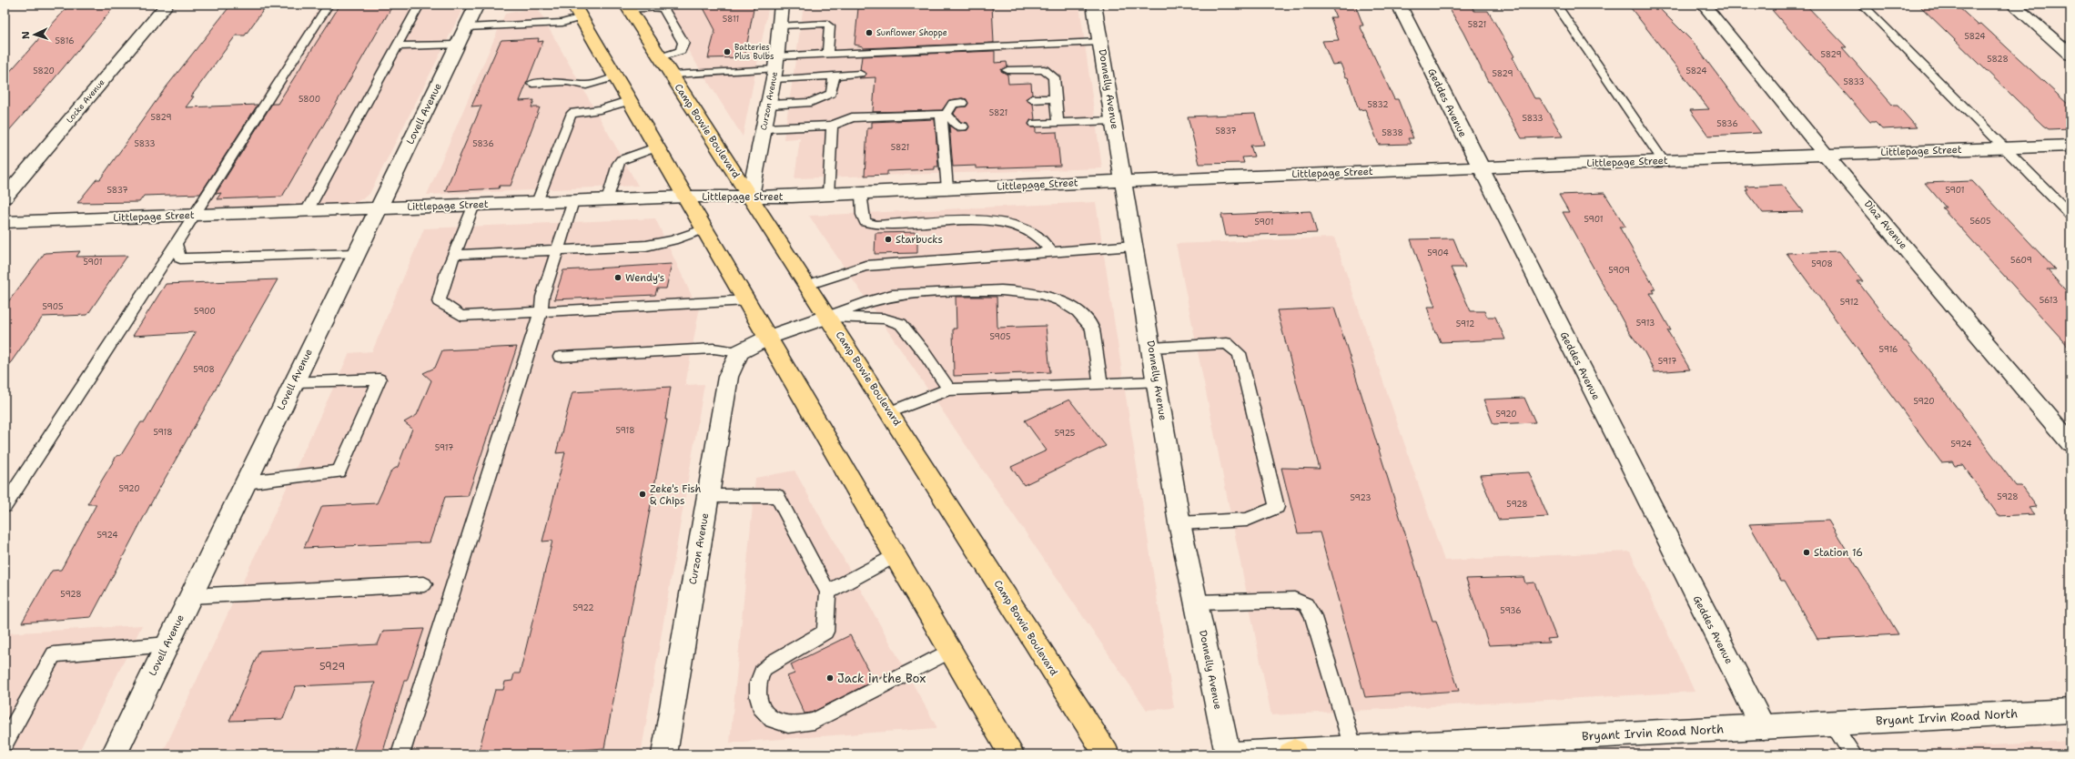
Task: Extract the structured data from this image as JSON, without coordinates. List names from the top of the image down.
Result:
{
  "streets": {
    "main road": ["Camp Bowie Boulevard"],
    "street": [
      "Donnelly Avenue",
      "Locke Avenue",
      "Curzon Avenue",
      "Geddes Avenue",
      "Lovell Avenue",
      "Littlepage Street",
      "Diaz Avenue",
      "Bryant Irvin Road North"
    ]
  },
  "crossings": [
    ["Donnelly Avenue", "Littlepage Street"],
    ["Curzon Avenue", "Camp Bowie Boulevard"],
    ["Curzon Avenue", "Littlepage Street"],
    ["Geddes Avenue", "Littlepage Street"],
    ["Geddes Avenue", "Bryant Irvin Road North"],
    ["Lovell Avenue", "Littlepage Street"],
    ["Camp Bowie Boulevard", "Littlepage Street"],
    ["Littlepage Street", "Diaz Avenue"]
  ],
  "places": [
    "Sunflower Shoppe",
    "Batteries Plus Bulbs",
    "Starbucks",
    "Wendy's",
    "Zeke's Fish & Chips",
    "Station 16",
    "Jack in the Box"
  ],
  "house_numbers": [
    "5811",
    "5821",
    "5824",
    "5816",
    "5829",
    "5828",
    "5820",
    "5824",
    "5829",
    "5833",
    "5800",
    "5832",
    "5821",
    "5829",
    "5833",
    "5836",
    "5837",
    "5838",
    "5833",
    "5836",
    "5821",
    "5837",
    "5901",
    "5901",
    "5605",
    "5901",
    "5904",
    "5609",
    "5901",
    "5908",
    "5909",
    "5613",
    "5912",
    "5905",
    "5900",
    "5913",
    "5912",
    "5905",
    "5916",
    "5917",
    "5908",
    "5920",
    "5920",
    "5918",
    "5918",
    "5925",
    "5924",
    "5917",
    "5920",
    "5928",
    "5923",
    "5928",
    "5924",
    "5928",
    "5922",
    "5936",
    "5929"
  ],
  "north": "left"
}
